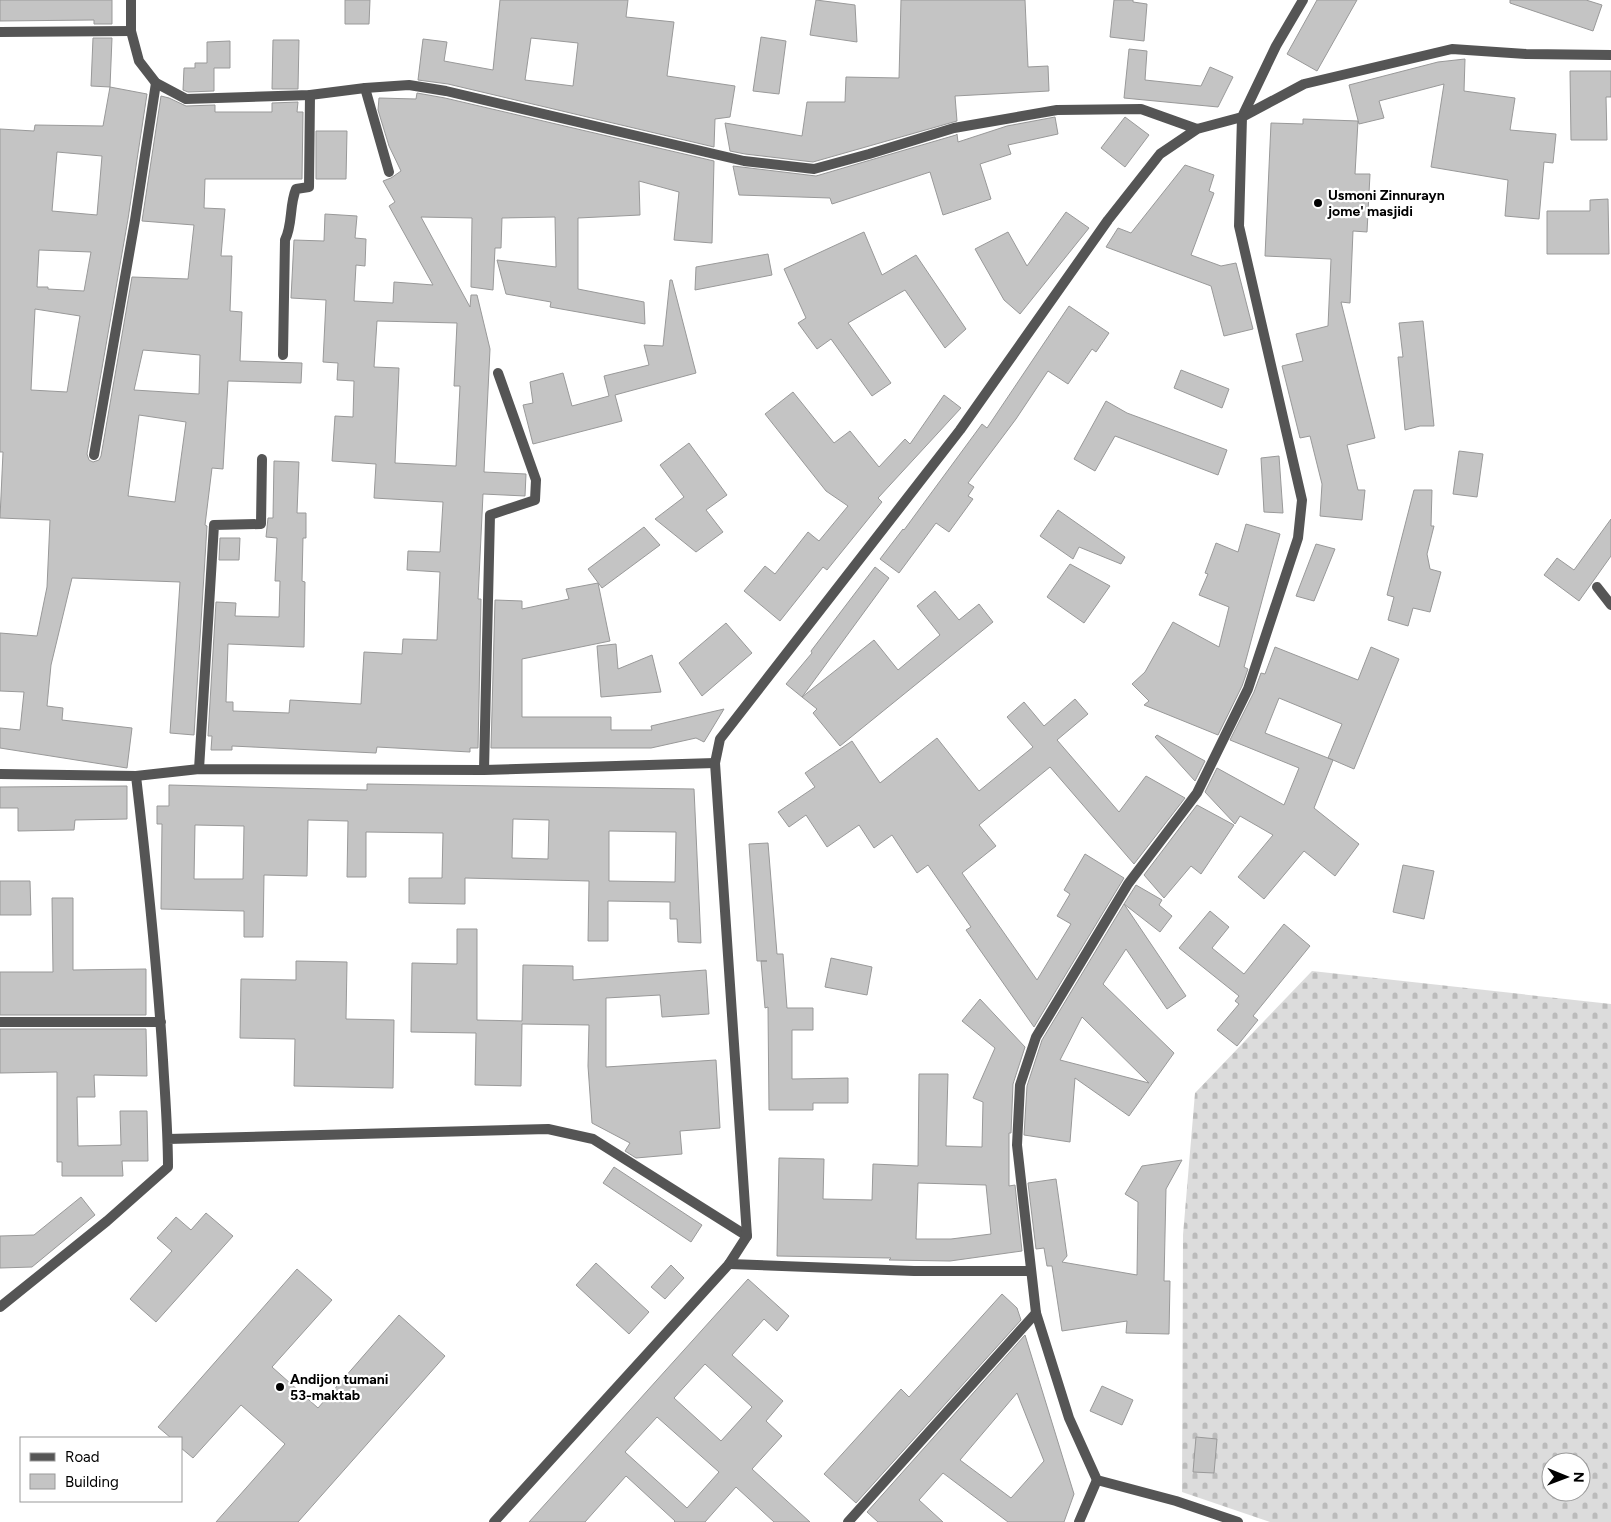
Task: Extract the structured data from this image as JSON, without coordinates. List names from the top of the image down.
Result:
{
  "places": ["Usmoni Zinnurayn jome' masjidi", "Andijon tumani 53-maktab"],
  "legend": ["Road", "Building"],
  "north": "right"
}
